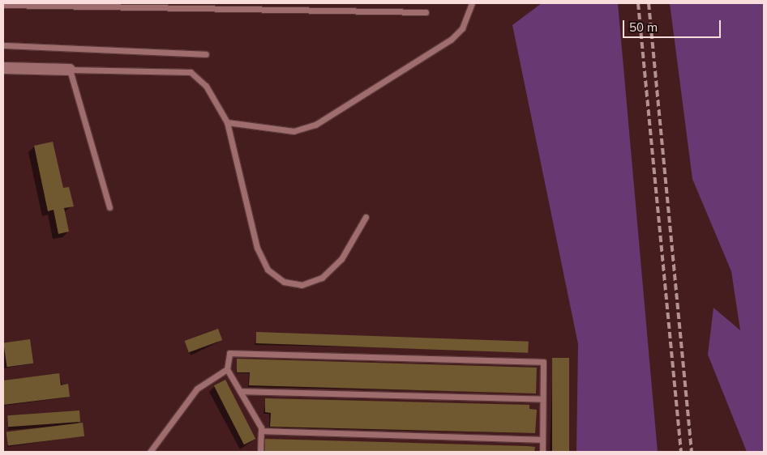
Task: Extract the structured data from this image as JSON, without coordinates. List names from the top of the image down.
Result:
{
  "scale_bar": "50 m"
}
